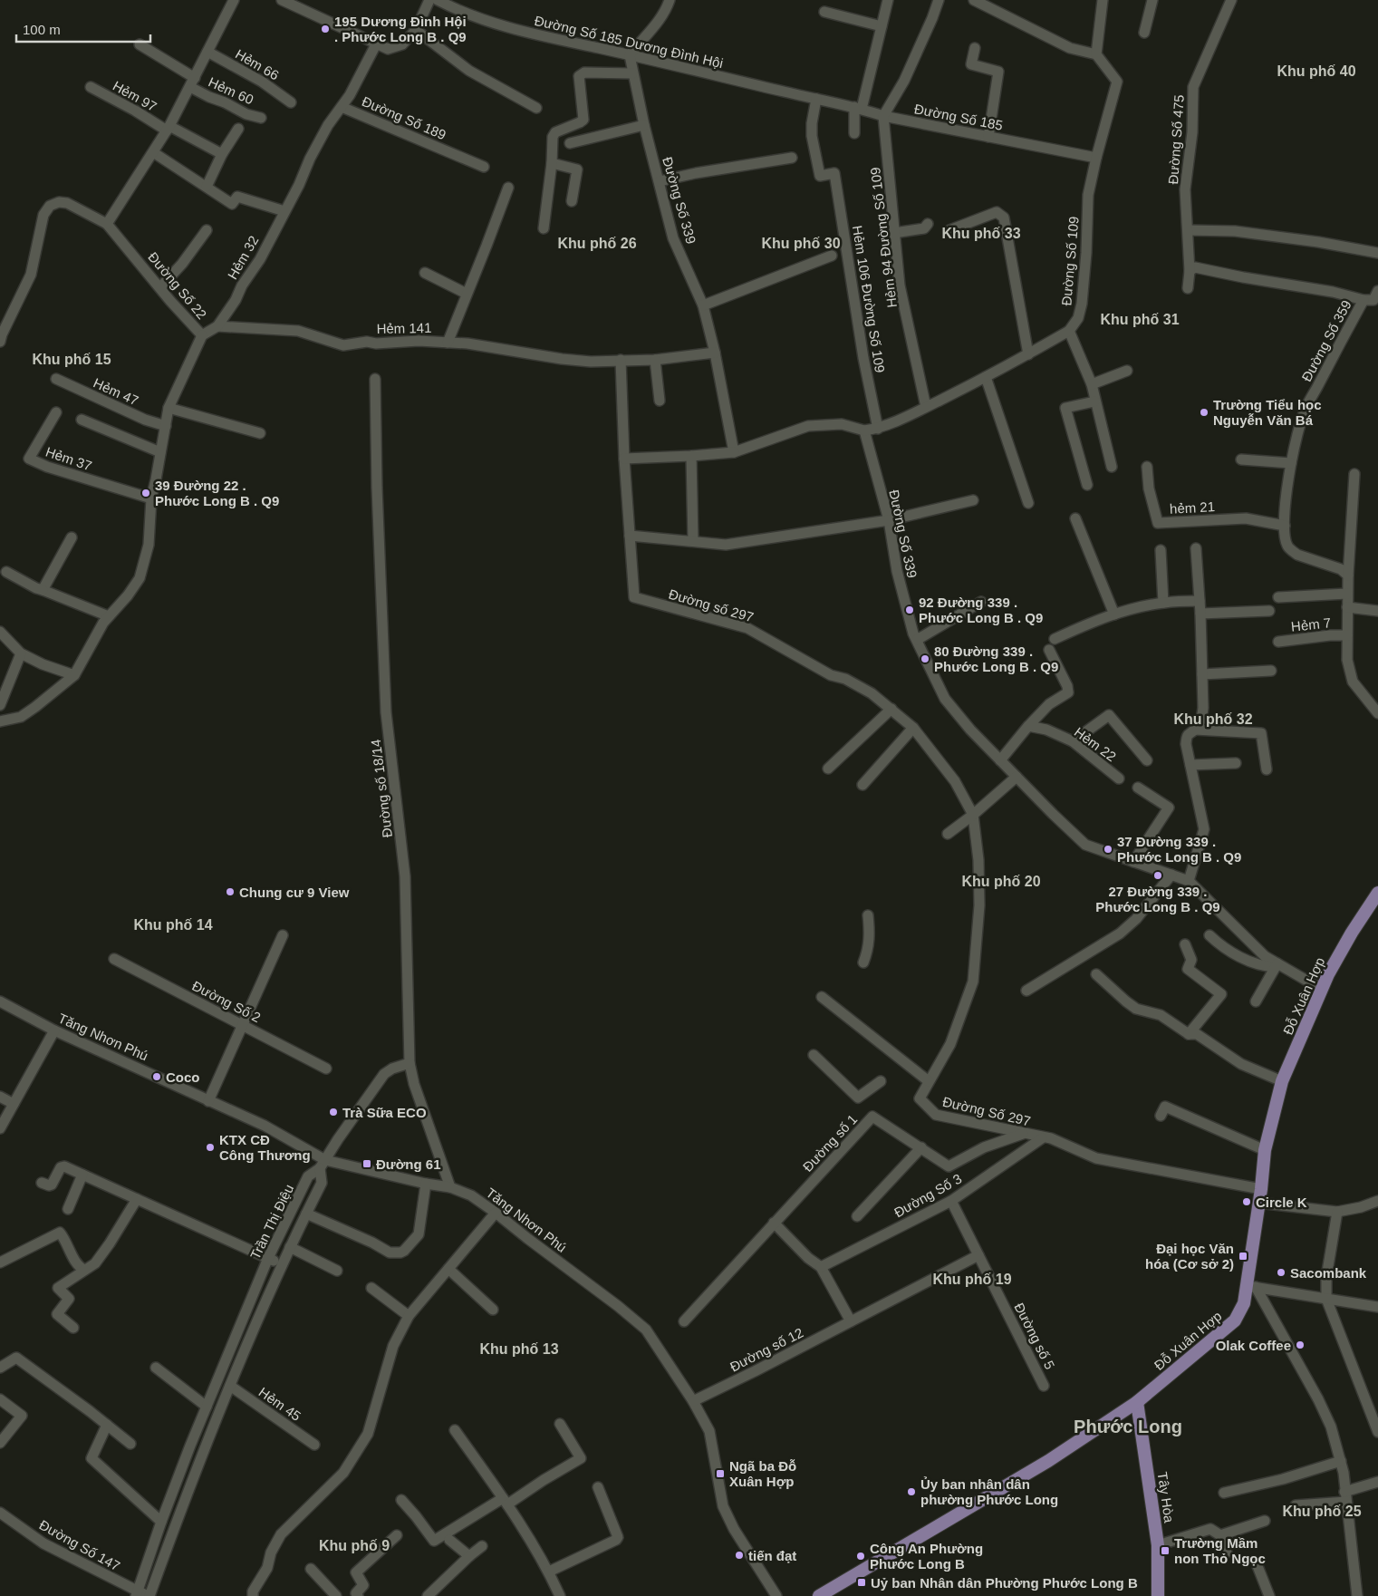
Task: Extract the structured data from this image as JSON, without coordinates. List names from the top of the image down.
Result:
{
  "streets": {
    "main road": ["Đỗ Xuân Hợp", "Tây Hòa"],
    "street": [
      "Đường Số 185 Dương Đình Hội",
      "Hẻm 66",
      "Hẻm 60",
      "Hẻm 97",
      "Đường Số 185",
      "Đường Số 189",
      "Đường Số 475",
      "Đường Số 339",
      "Hẻm 94 Đường Số 109",
      "Hẻm 32",
      "Đường Số 109",
      "Đường Số 22",
      "Hẻm 106 Đường Số 109",
      "Hẻm 141",
      "Đường Số 359",
      "Hẻm 47",
      "Hẻm 37",
      "hẻm 21",
      "Đường số 297",
      "Hẻm 7",
      "Hẻm 22",
      "Đường số 18/14",
      "Đường Số 2",
      "Tăng Nhơn Phú",
      "Đường Số 297",
      "Đường số 1",
      "Đường Số 3",
      "Trần Thị Điệu",
      "Đường số 5",
      "Đường số 12",
      "Hẻm 45",
      "Đường Số 147"
    ]
  },
  "crossings": [
    ["Đường Số 185 Dương Đình Hội", "Đường Số 185"],
    ["Đường Số 185 Dương Đình Hội", "Đường Số 339"],
    ["Đường Số 185 Dương Đình Hội", "Hẻm 106 Đường Số 109"],
    ["Đường Số 185", "Hẻm 94 Đường Số 109"],
    ["Đường Số 185", "Đường Số 109"],
    ["Đường Số 185", "Hẻm 106 Đường Số 109"],
    ["Đường Số 189", "Hẻm 32"],
    ["Đường Số 339", "Hẻm 141"],
    ["Đường Số 339", "Đỗ Xuân Hợp"],
    ["Hẻm 32", "Đường Số 22"],
    ["Hẻm 32", "Hẻm 141"],
    ["Đường Số 22", "Hẻm 47"],
    ["Đường Số 22", "Hẻm 37"],
    ["Hẻm 141", "Đường số 297"],
    ["Đường Số 359", "hẻm 21"],
    ["Đường số 297", "Đường Số 297"],
    ["Đường số 18/14", "Tăng Nhơn Phú"],
    ["Đỗ Xuân Hợp", "Đường Số 297"],
    ["Đỗ Xuân Hợp", "Tây Hòa"],
    ["Tăng Nhơn Phú", "Trần Thị Điệu"],
    ["Tăng Nhơn Phú", "Đường số 12"],
    ["Đường Số 297", "Đường số 1"],
    ["Đường Số 297", "Đường Số 3"],
    ["Đường Số 3", "Đường số 5"],
    ["Trần Thị Điệu", "Hẻm 45"],
    ["Trần Thị Điệu", "Đường Số 147"]
  ],
  "districts": [
    "Khu phố 40",
    "Khu phố 33",
    "Khu phố 26",
    "Khu phố 30",
    "Khu phố 31",
    "Khu phố 15",
    "Khu phố 32",
    "Khu phố 20",
    "Khu phố 14",
    "Khu phố 19",
    "Khu phố 13",
    "Phước Long",
    "Khu phố 25",
    "Khu phố 9"
  ],
  "places": {
    "other": [
      "195 Dương Đình Hội . Phước Long B . Q9",
      "Trường Tiểu học Nguyễn Văn Bá",
      "39 Đường 22 . Phước Long B . Q9",
      "92 Đường 339 . Phước Long B . Q9",
      "80 Đường 339 . Phước Long B . Q9",
      "37 Đường 339 . Phước Long B . Q9",
      "27 Đường 339 . Phước Long B . Q9",
      "Chung cư 9 View",
      "Coco",
      "Trà Sữa ECO",
      "KTX CĐ Công Thương",
      "Circle K",
      "Sacombank",
      "Olak Coffee",
      "Ủy ban nhân dân phường Phước Long",
      "tiến đạt",
      "Công An Phường Phước Long B"
    ],
    "transit": [
      "Đường 61",
      "Đại học Văn hóa (Cơ sở 2)",
      "Ngã ba Đỗ Xuân Hợp",
      "Trường Mầm non Thỏ Ngọc",
      "Uỷ ban Nhân dân Phường Phước Long B"
    ]
  },
  "scale_bar": "100 m"
}
